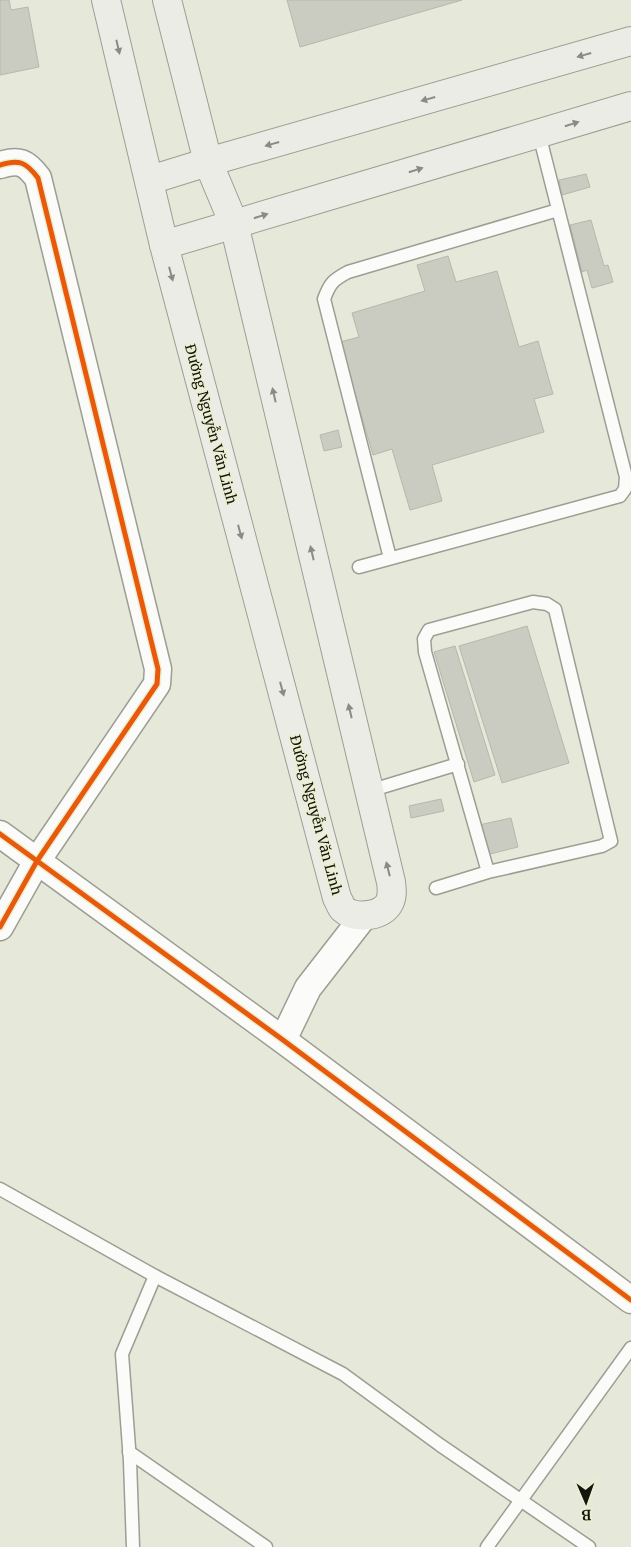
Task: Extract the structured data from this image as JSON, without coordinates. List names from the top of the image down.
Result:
{
  "streets": {
    "main road": ["Đường Nguyễn Văn Linh"]
  },
  "north": "bottom"
}
